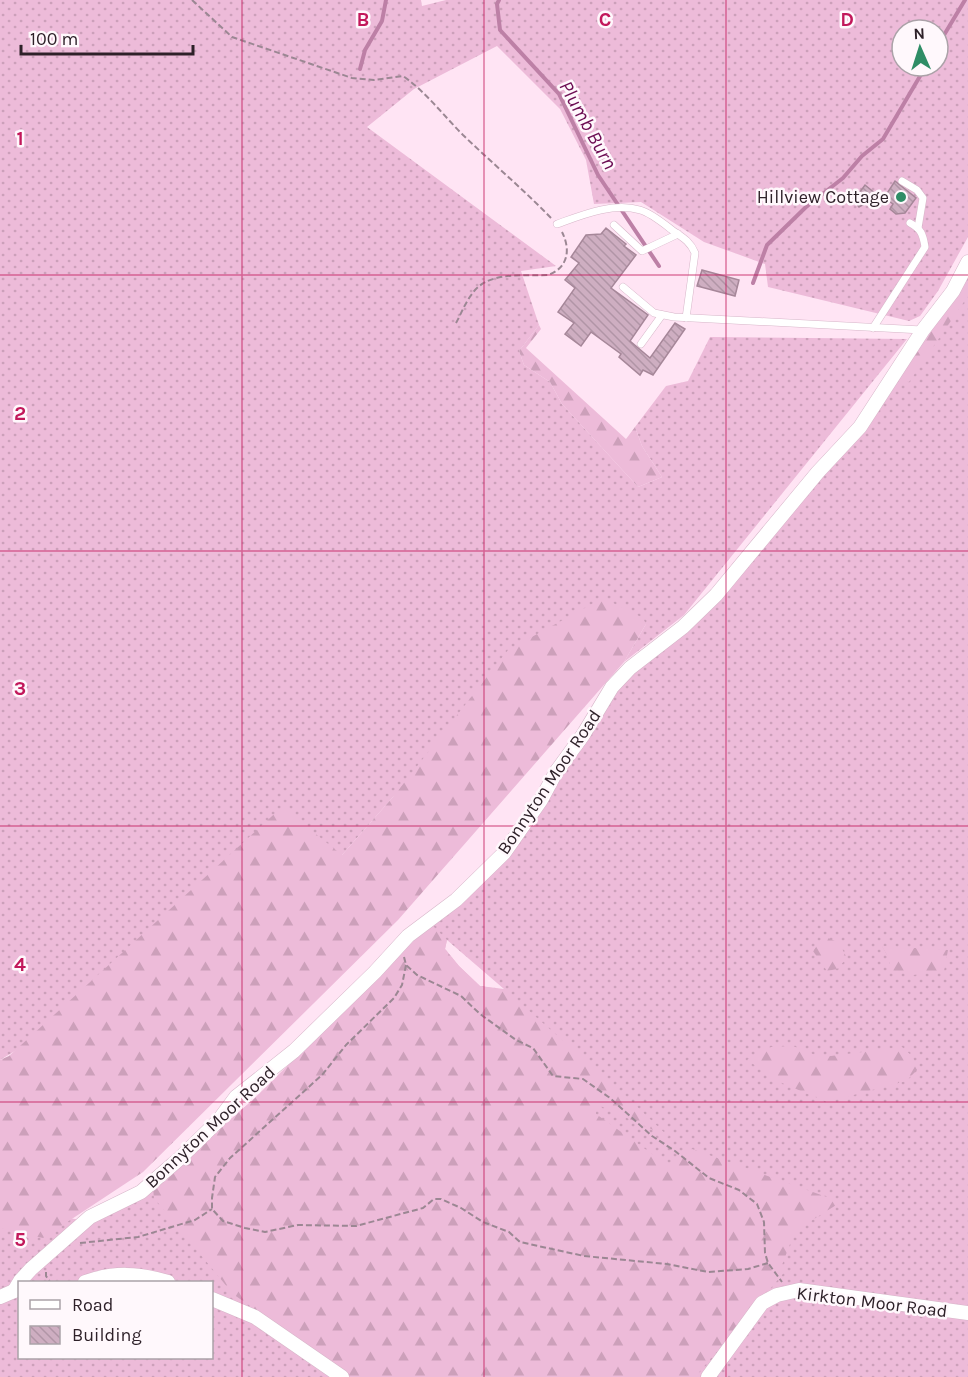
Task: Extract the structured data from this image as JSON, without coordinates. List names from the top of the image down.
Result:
{
  "streets": {
    "street": ["Bonnyton Moor Road", "Kirkton Moor Road"]
  },
  "water": ["Plumb Burn"],
  "places": ["Hillview Cottage"],
  "legend": ["Road", "Building"],
  "scale_bar": "100 m",
  "north": "top",
  "grid": {
    "columns": ["B", "C", "D"],
    "rows": [
      "1",
      "2",
      "3",
      "4",
      "5"
    ]
  }
}
